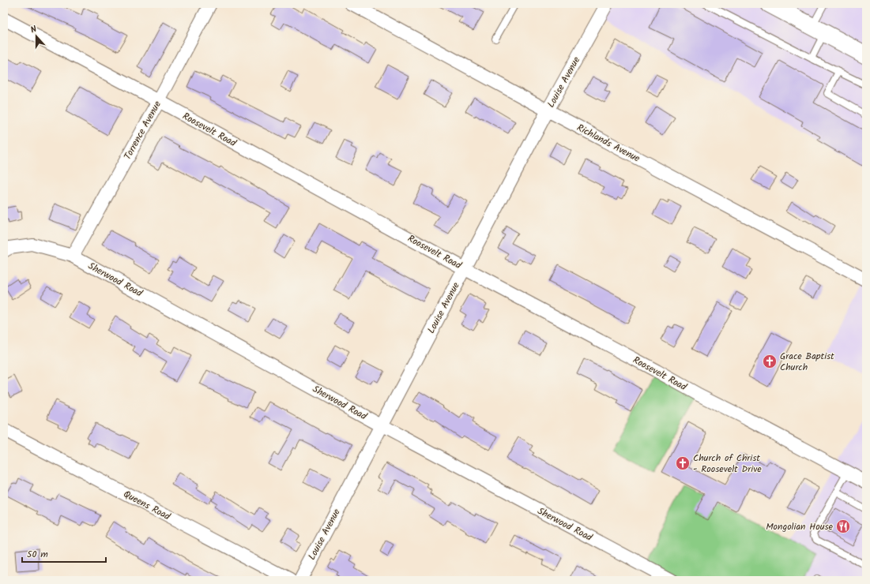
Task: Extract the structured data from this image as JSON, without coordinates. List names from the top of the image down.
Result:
{
  "streets": {
    "street": [
      "Louise Avenue",
      "Roosevelt Road",
      "Torrence Avenue",
      "Richlands Avenue",
      "Sherwood Road",
      "Queens Road"
    ]
  },
  "crossings": [
    ["Louise Avenue", "Roosevelt Road"],
    ["Louise Avenue", "Richlands Avenue"],
    ["Louise Avenue", "Sherwood Road"],
    ["Roosevelt Road", "Torrence Avenue"],
    ["Torrence Avenue", "Sherwood Road"]
  ],
  "places": {
    "church": ["Grace Baptist Church", "Church of Christ - Roosevelt Drive"],
    "restaurant": ["Mongolian House"]
  },
  "scale_bar": "50 m",
  "north": "top"
}
